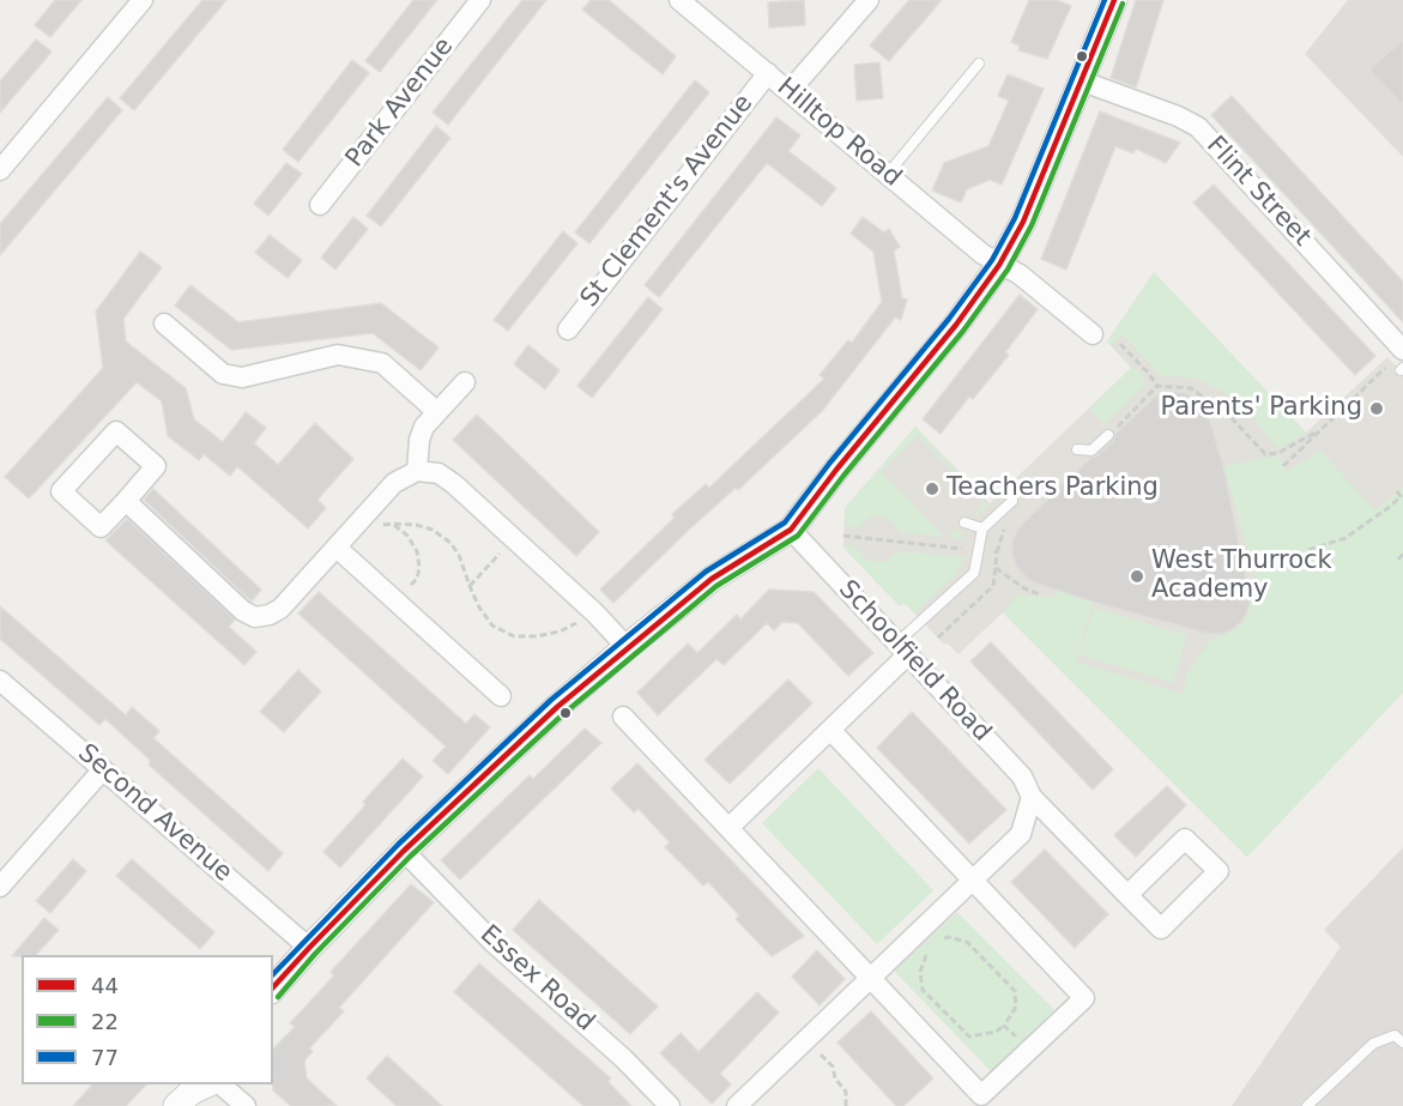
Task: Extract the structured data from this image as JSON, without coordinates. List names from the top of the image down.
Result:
{
  "streets": {
    "street": [
      "Park Avenue",
      "Hilltop Road",
      "Flint Street",
      "St Clement's Avenue",
      "Schoolfield Road",
      "Second Avenue",
      "Essex Road"
    ]
  },
  "crossings": [
    ["Hilltop Road", "St Clement's Avenue"]
  ],
  "places": ["Parents' Parking", "Teachers Parking", "West Thurrock Academy"],
  "lines": ["transit line 44", "transit line 77", "transit line 22"],
  "legend": ["44", "22", "77"]
}
